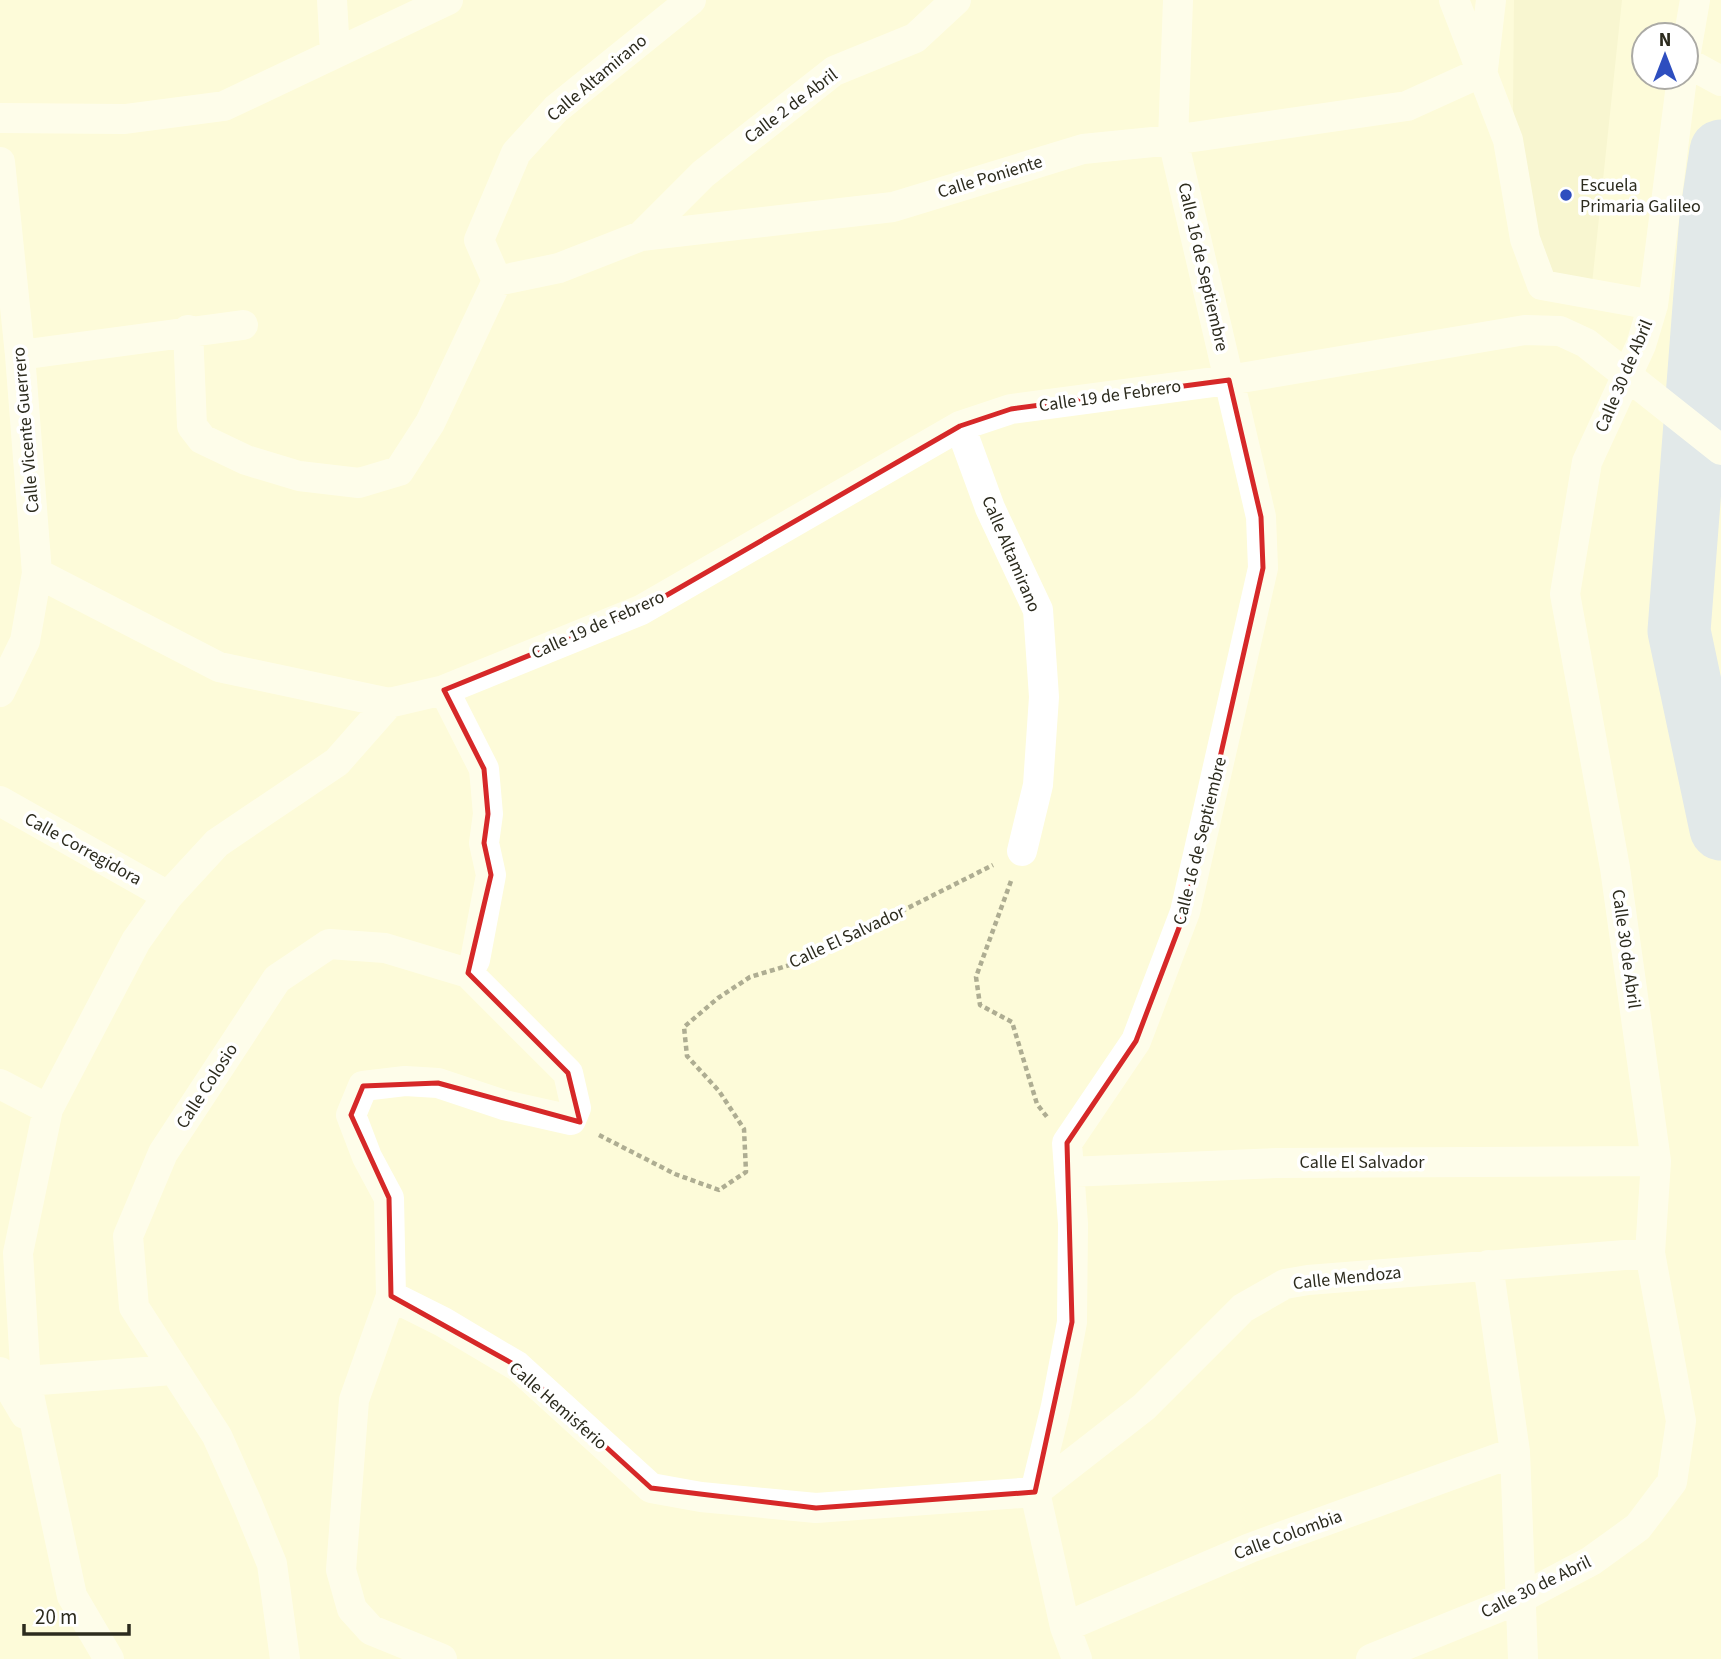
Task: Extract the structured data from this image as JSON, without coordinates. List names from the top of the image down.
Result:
{
  "streets": {
    "street": [
      "Calle Altamirano",
      "Calle 2 de Abril",
      "Calle Poniente",
      "Calle 16 de Septiembre",
      "Calle 30 de Abril",
      "Calle 19 de Febrero",
      "Calle Vicente Guerrero",
      "Calle Corregidora",
      "Calle El Salvador",
      "Calle Colosio",
      "Calle Mendoza",
      "Calle Hemisferio",
      "Calle Colombia"
    ]
  },
  "crossings": [
    ["Calle Altamirano", "Calle Poniente"],
    ["Calle Altamirano", "Calle 19 de Febrero"],
    ["Calle Altamirano", "Calle El Salvador"],
    ["Calle 2 de Abril", "Calle Poniente"],
    ["Calle Poniente", "Calle 16 de Septiembre"],
    ["Calle 16 de Septiembre", "Calle 19 de Febrero"],
    ["Calle 16 de Septiembre", "Calle El Salvador"],
    ["Calle 30 de Abril", "Calle El Salvador"],
    ["Calle 30 de Abril", "Calle Mendoza"],
    ["Calle 19 de Febrero", "Calle Vicente Guerrero"],
    ["Calle Mendoza", "Calle Hemisferio"]
  ],
  "places": ["Escuela Primaria Galileo"],
  "scale_bar": "20 m",
  "north": "top"
}
